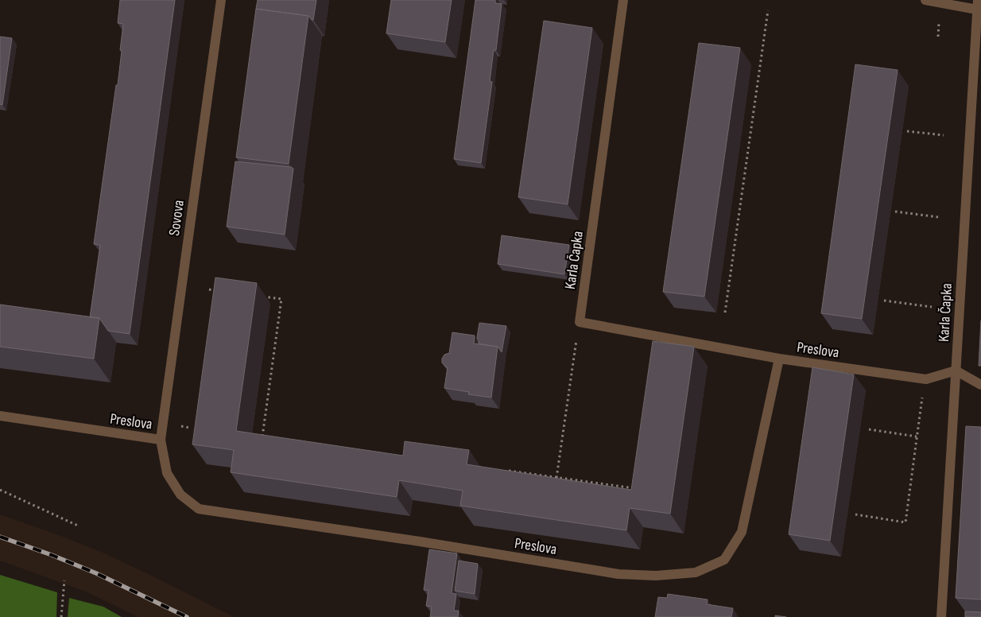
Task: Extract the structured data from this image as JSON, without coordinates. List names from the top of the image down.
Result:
{
  "streets": {
    "street": ["Sovova", "Karla Čapka", "Preslova"]
  },
  "crossings": [
    ["Sovova", "Preslova"],
    ["Karla Čapka", "Preslova"]
  ]
}
